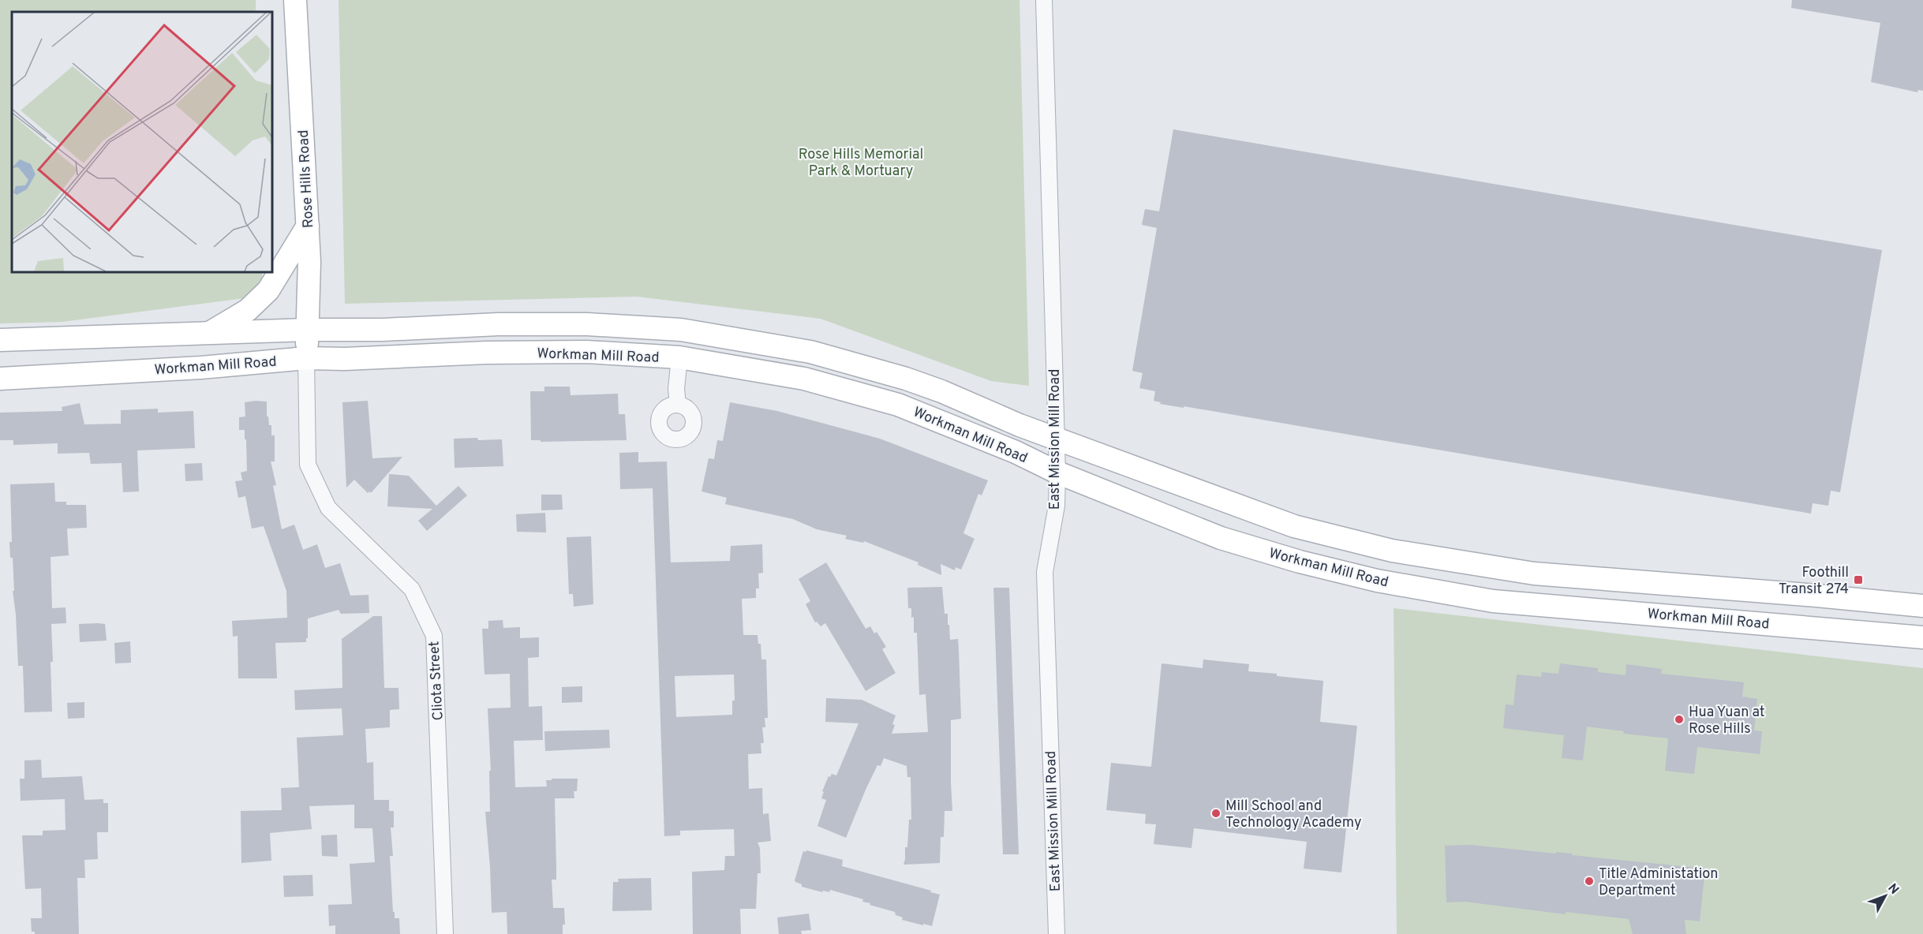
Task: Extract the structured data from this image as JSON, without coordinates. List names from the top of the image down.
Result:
{
  "streets": {
    "main road": ["Rose Hills Road", "Workman Mill Road"],
    "street": ["East Mission Mill Road", "Cliota Street"]
  },
  "crossings": [
    ["Rose Hills Road", "Workman Mill Road"],
    ["Rose Hills Road", "Cliota Street"],
    ["Workman Mill Road", "East Mission Mill Road"],
    ["Workman Mill Road", "Cliota Street"]
  ],
  "parks": ["Rose Hills Memorial Park & Mortuary"],
  "places": {
    "transit": ["Foothill Transit 274"],
    "other": ["Hua Yuan at Rose Hills", "Mill School and Technology Academy", "Title Administation Department"]
  },
  "north": "top right"
}
